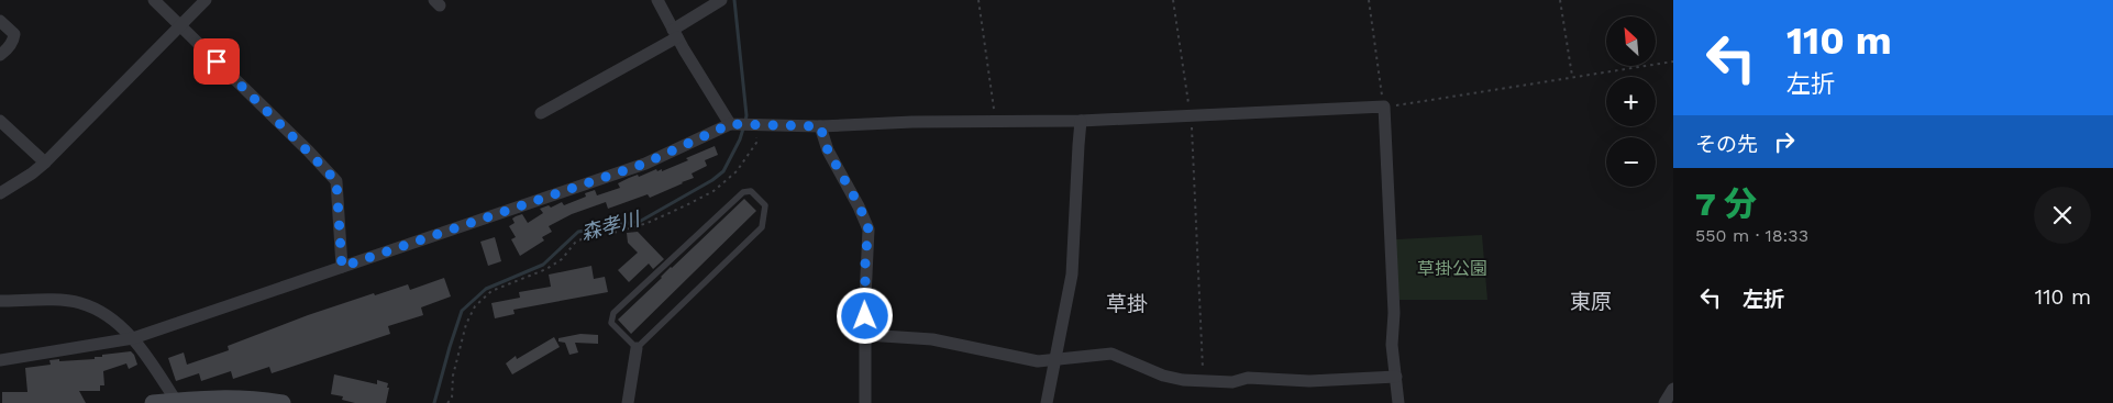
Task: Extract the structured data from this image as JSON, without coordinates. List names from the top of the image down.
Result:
{
  "districts": ["東原", "草掛"],
  "water": ["森孝川"],
  "parks": ["草掛公園"],
  "north": "top left",
  "page": {
    "turn": ["110 m", "左折"],
    "map_buttons": ["+", "−"],
    "then": "その先",
    "heading": ["7 分", "550 m · 18:33"],
    "list": [
      {
        "name": "左折",
        "value": "110 m"
      }
    ]
  }
}
